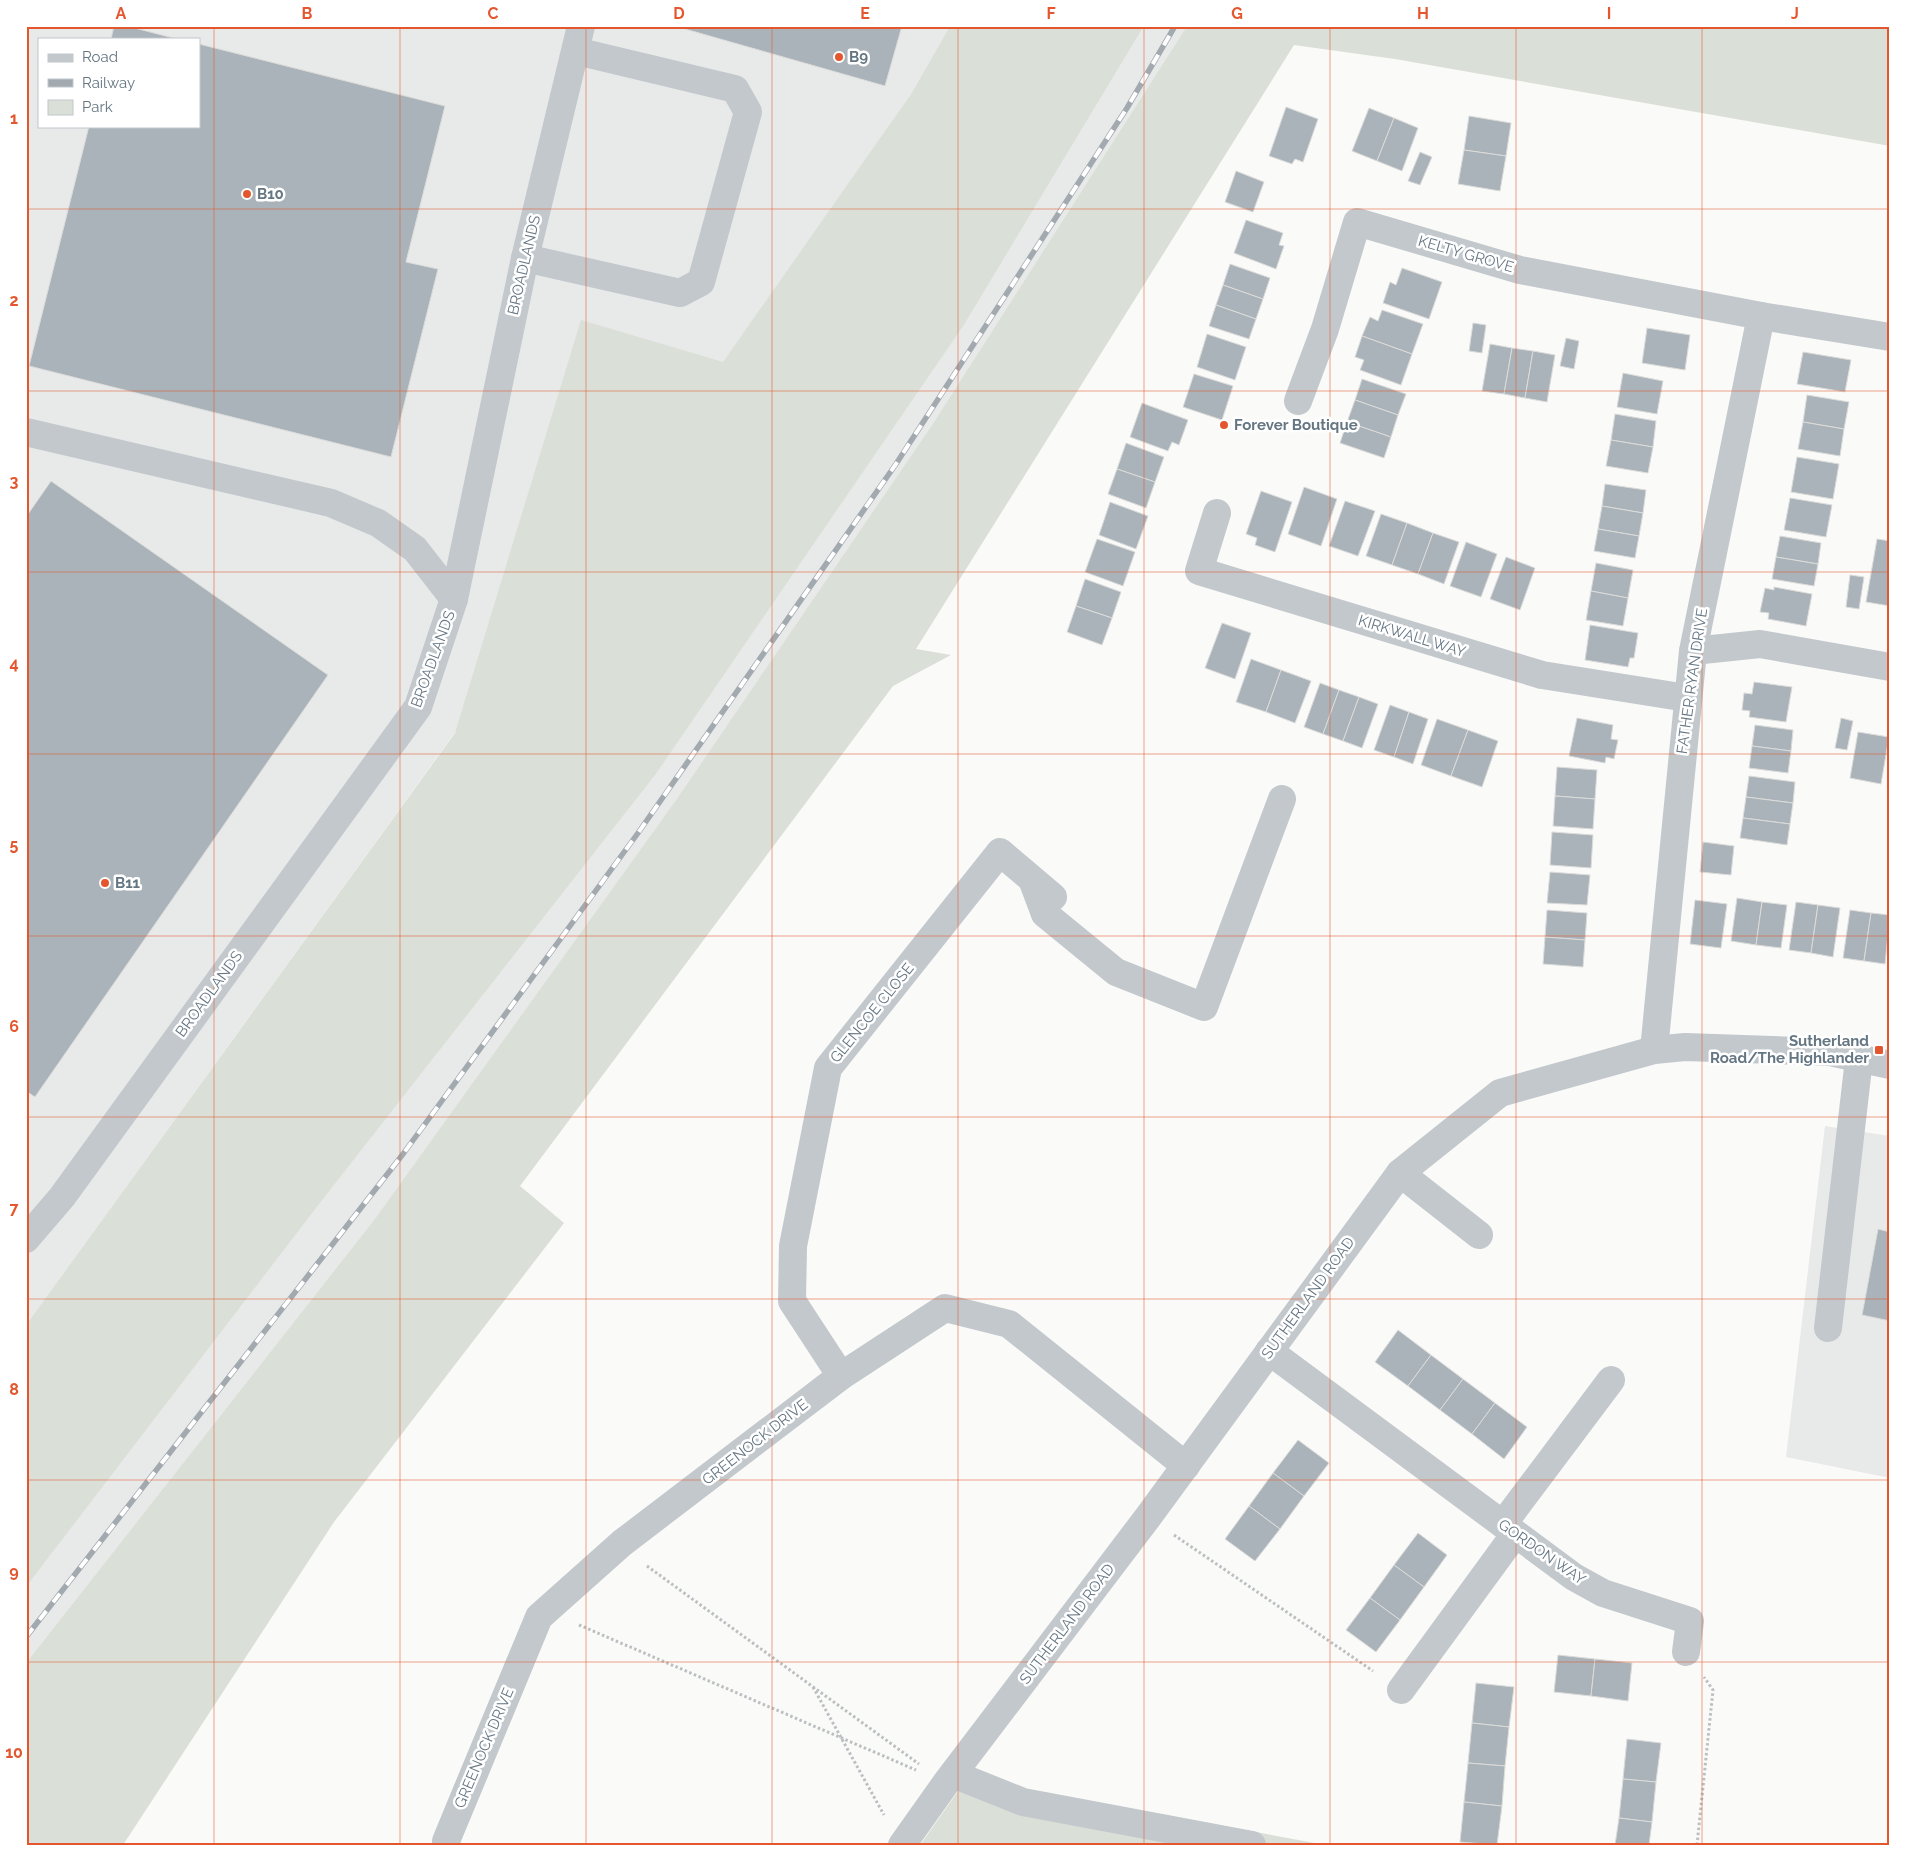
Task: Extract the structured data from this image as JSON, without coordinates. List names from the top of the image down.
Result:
{
  "streets": {
    "street": [
      "KELTY GROVE",
      "BROADLANDS",
      "KIRKWALL WAY",
      "FATHER RYAN DRIVE",
      "GLENCOE CLOSE",
      "SUTHERLAND ROAD",
      "GREENOCK DRIVE",
      "GORDON WAY"
    ]
  },
  "crossings": [
    ["KELTY GROVE", "FATHER RYAN DRIVE"],
    ["KIRKWALL WAY", "FATHER RYAN DRIVE"],
    ["FATHER RYAN DRIVE", "SUTHERLAND ROAD"],
    ["GLENCOE CLOSE", "GREENOCK DRIVE"],
    ["SUTHERLAND ROAD", "GREENOCK DRIVE"],
    ["SUTHERLAND ROAD", "GORDON WAY"]
  ],
  "places": {
    "other": [
      "B9",
      "B10",
      "Forever Boutique",
      "B11"
    ],
    "transit": ["Sutherland Road/The Highlander"]
  },
  "legend": ["Road", "Railway", "Park"],
  "grid": {
    "columns": [
      "A",
      "B",
      "C",
      "D",
      "E",
      "F",
      "G",
      "H",
      "I",
      "J"
    ],
    "rows": [
      "1",
      "2",
      "3",
      "4",
      "5",
      "6",
      "7",
      "8",
      "9",
      "10"
    ]
  }
}
